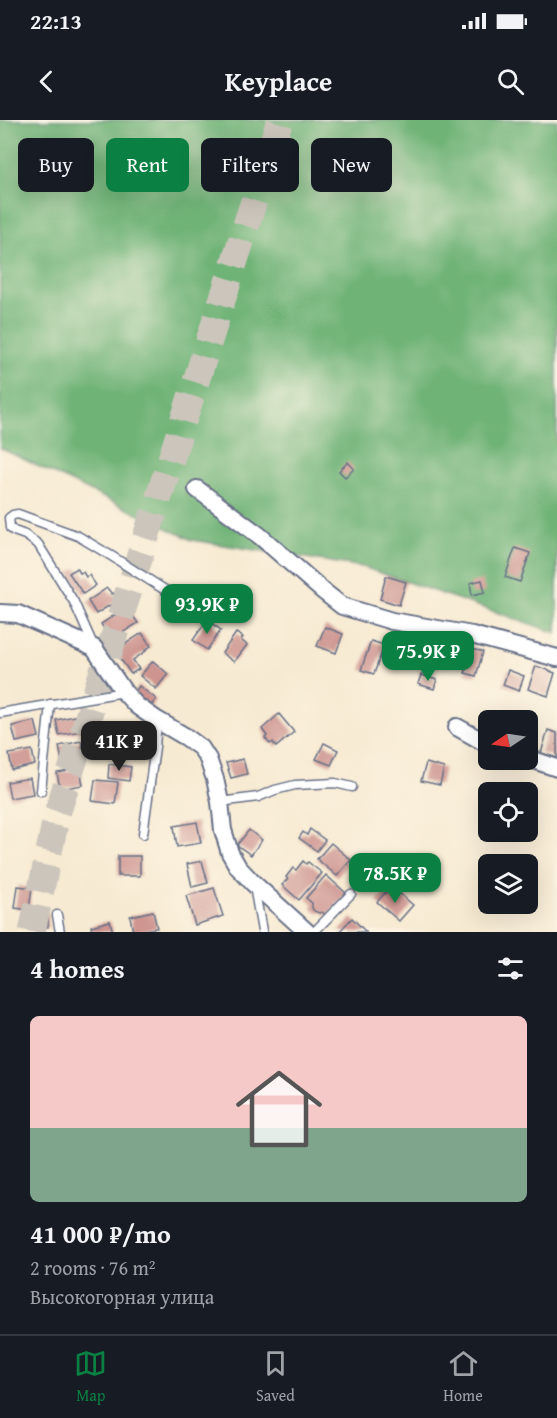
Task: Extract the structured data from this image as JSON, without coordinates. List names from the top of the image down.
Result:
{
  "north": "left",
  "page": {
    "status": "22:13",
    "header": "Keyplace",
    "chip": [
      "Buy",
      "Rent",
      "Filters",
      "New"
    ],
    "price": [
      "93.9K ₽",
      "75.9K ₽",
      "41K ₽",
      "78.5K ₽"
    ],
    "heading": "4 homes",
    "list": [
      {
        "name": "41 000 ₽/mo",
        "note": "2 rooms · 76 m² · Высокогорная улица"
      }
    ],
    "tabs": ["Map", "Saved", "Home"]
  }
}
